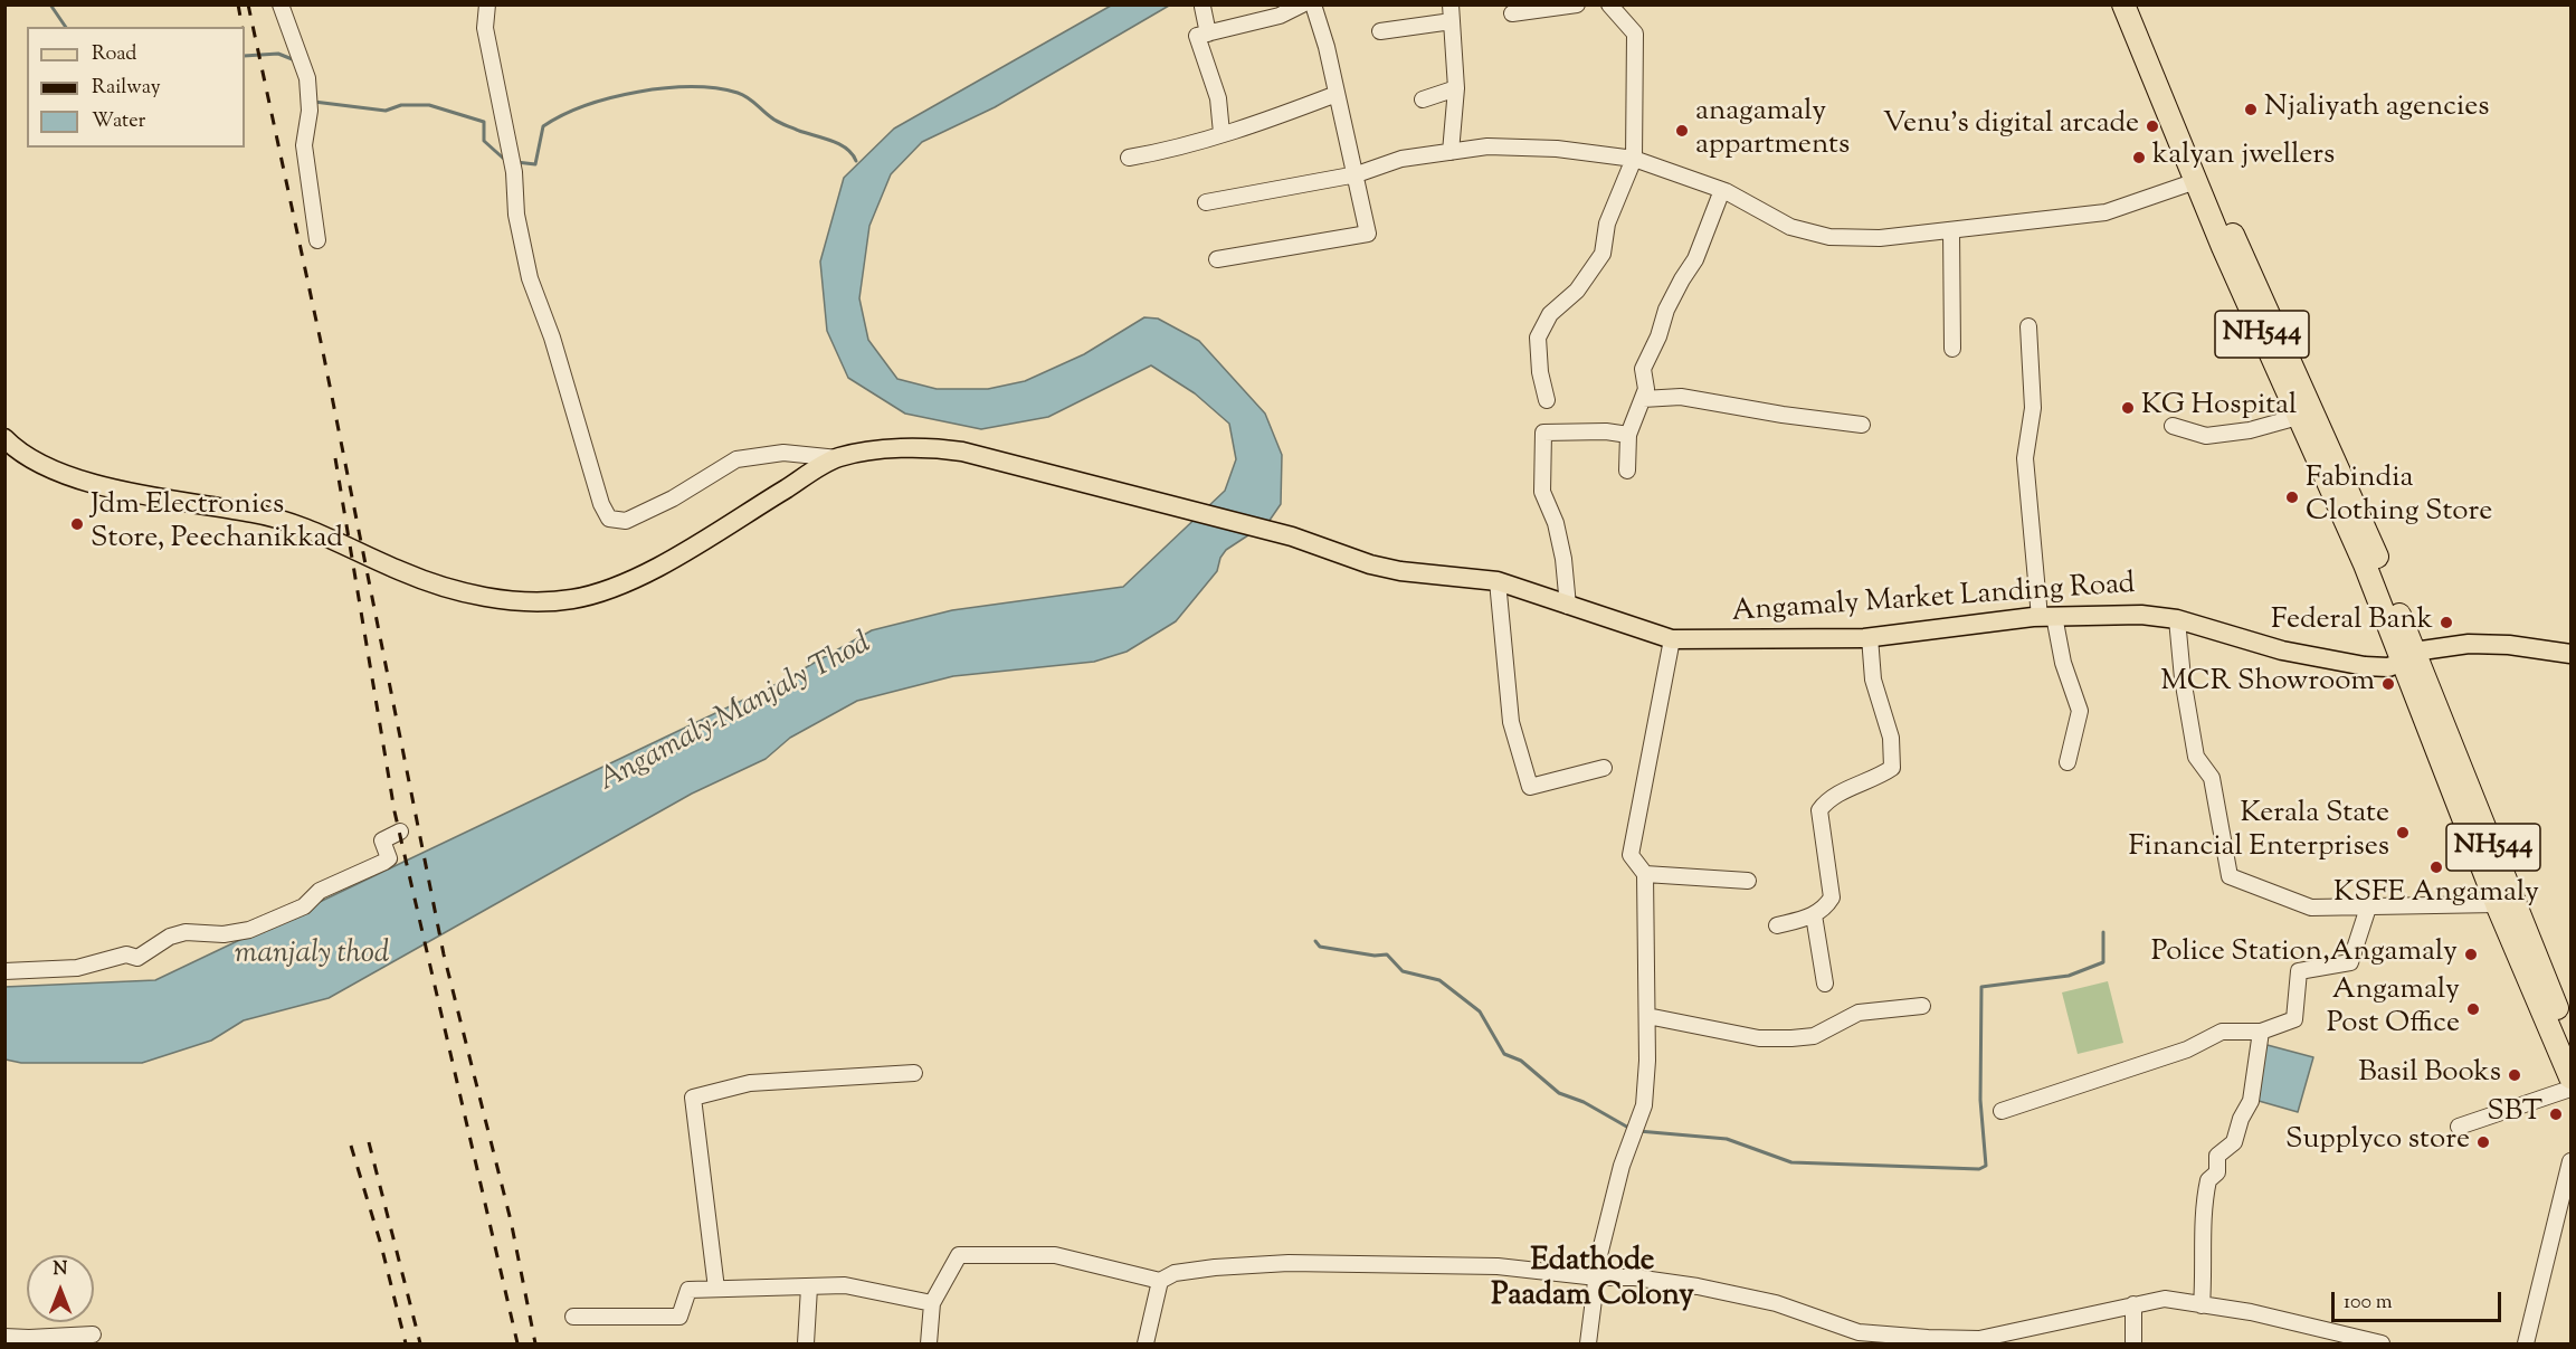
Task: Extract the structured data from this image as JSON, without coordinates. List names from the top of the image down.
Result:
{
  "streets": {
    "highway": ["NH544"],
    "main road": ["Angamaly Market Landing Road"]
  },
  "crossings": [
    ["NH544", "Angamaly Market Landing Road"]
  ],
  "districts": ["Edathode Paadam Colony"],
  "water": ["Angamaly-Manjaly Thod", "manjaly thod"],
  "places": [
    "Njaliyath agencies",
    "Venu's digital arcade",
    "anagamaly appartments",
    "kalyan jwellers",
    "KG Hospital",
    "Fabindia Clothing Store",
    "Jdm Electronics Store, Peechanikkad",
    "Federal Bank",
    "MCR Showroom",
    "Kerala State Financial Enterprises",
    "KSFE Angamaly",
    "Police Station,Angamaly",
    "Angamaly Post Office",
    "Basil Books",
    "SBT",
    "Supplyco store"
  ],
  "legend": ["Road", "Railway", "Water"],
  "scale_bar": "100 m",
  "north": "top"
}
